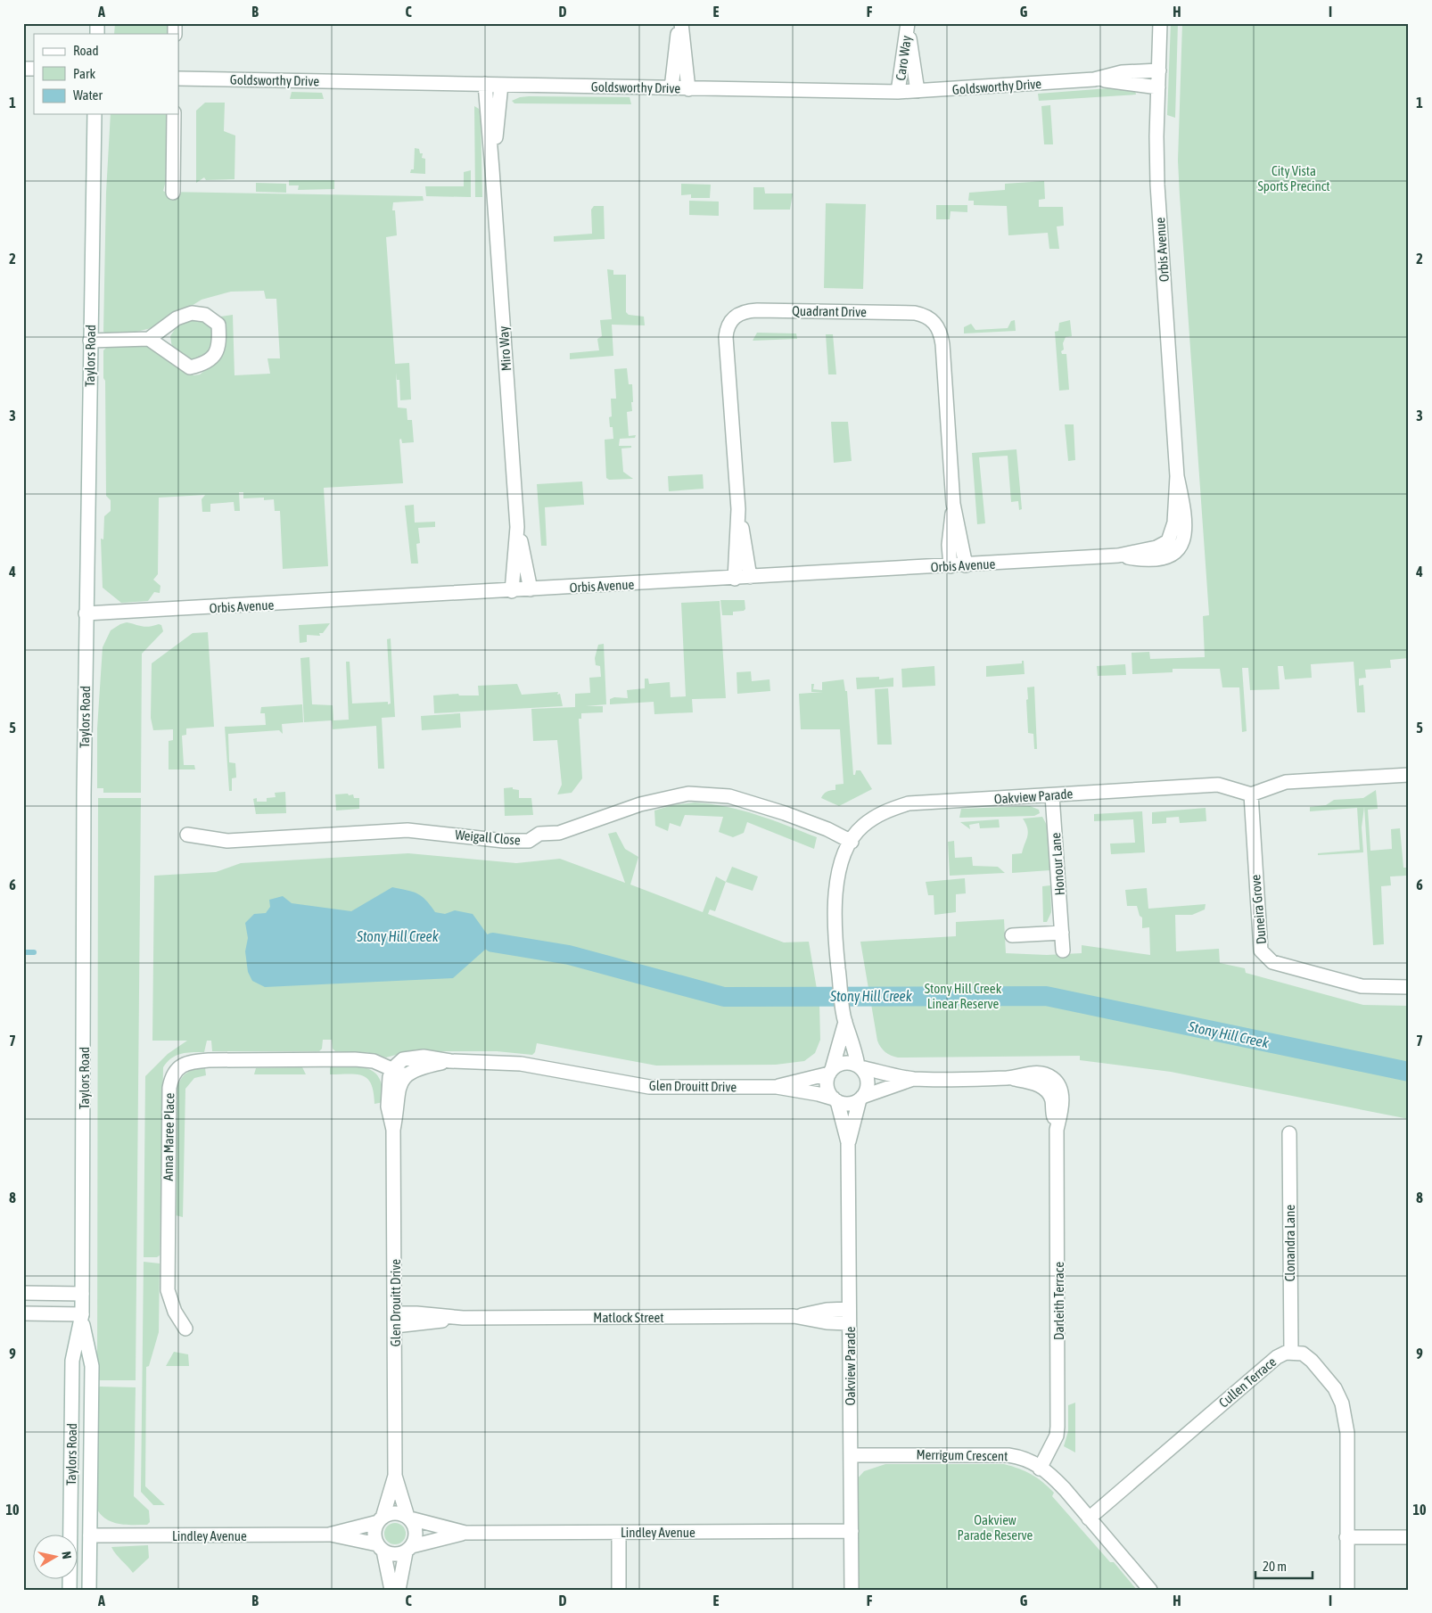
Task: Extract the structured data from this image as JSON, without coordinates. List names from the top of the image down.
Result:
{
  "streets": {
    "street": [
      "Caro Way",
      "Goldsworthy Drive",
      "Orbis Avenue",
      "Quadrant Drive",
      "Miro Way",
      "Taylors Road",
      "Oakview Parade",
      "Weigall Close",
      "Honour Lane",
      "Duneira Grove",
      "Glen Drouitt Drive",
      "Anna Maree Place",
      "Clonandra Lane",
      "Darleith Terrace",
      "Matlock Street",
      "Cullen Terrace",
      "Merrigum Crescent",
      "Lindley Avenue"
    ]
  },
  "crossings": [
    ["Caro Way", "Goldsworthy Drive"],
    ["Goldsworthy Drive", "Orbis Avenue"],
    ["Goldsworthy Drive", "Miro Way"],
    ["Orbis Avenue", "Quadrant Drive"],
    ["Orbis Avenue", "Miro Way"],
    ["Orbis Avenue", "Taylors Road"],
    ["Taylors Road", "Lindley Avenue"],
    ["Oakview Parade", "Weigall Close"],
    ["Oakview Parade", "Honour Lane"],
    ["Oakview Parade", "Duneira Grove"],
    ["Oakview Parade", "Glen Drouitt Drive"],
    ["Oakview Parade", "Darleith Terrace"],
    ["Oakview Parade", "Matlock Street"],
    ["Oakview Parade", "Merrigum Crescent"],
    ["Oakview Parade", "Lindley Avenue"],
    ["Glen Drouitt Drive", "Anna Maree Place"],
    ["Glen Drouitt Drive", "Darleith Terrace"],
    ["Glen Drouitt Drive", "Matlock Street"],
    ["Glen Drouitt Drive", "Lindley Avenue"],
    ["Clonandra Lane", "Cullen Terrace"],
    ["Darleith Terrace", "Merrigum Crescent"],
    ["Cullen Terrace", "Merrigum Crescent"]
  ],
  "water": ["Stony Hill Creek"],
  "parks": ["City Vista Sports Precinct", "Stony Hill Creek Linear Reserve", "Oakview Parade Reserve"],
  "legend": ["Road", "Park", "Water"],
  "scale_bar": "20 m",
  "north": "right",
  "grid": {
    "columns": [
      "A",
      "B",
      "C",
      "D",
      "E",
      "F",
      "G",
      "H",
      "I"
    ],
    "rows": [
      "1",
      "2",
      "3",
      "4",
      "5",
      "6",
      "7",
      "8",
      "9",
      "10"
    ]
  }
}
